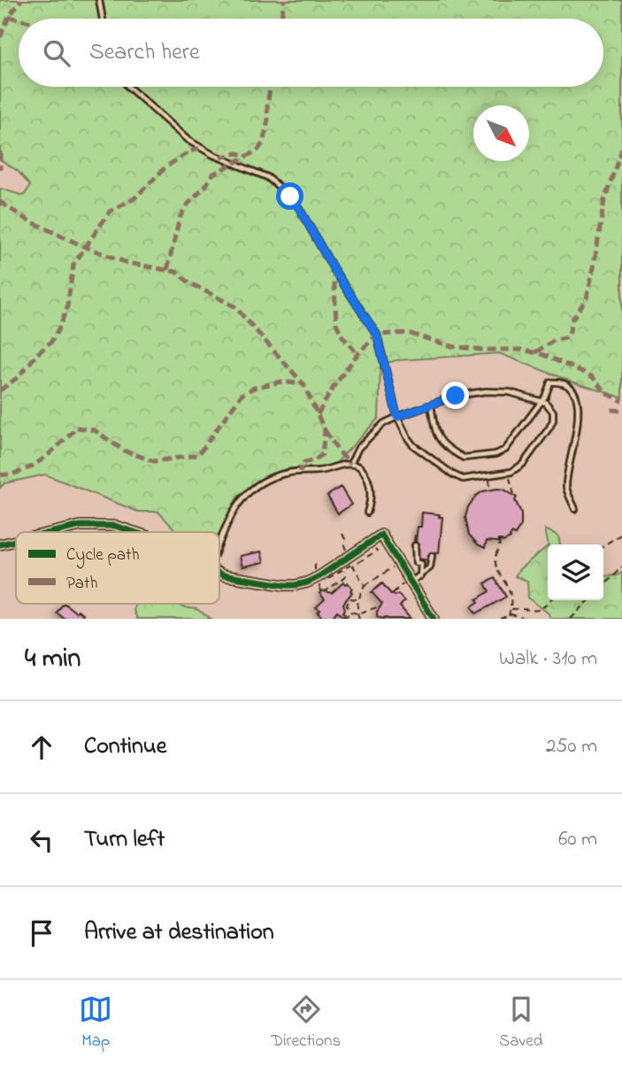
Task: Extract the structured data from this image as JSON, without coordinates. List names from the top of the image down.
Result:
{
  "legend": ["Cycle path", "Path"],
  "north": "bottom right",
  "page": {
    "search": "Search here",
    "heading": ["4 min", "Walk · 310 m"],
    "list": [
      ["Continue", "250 m"],
      ["Turn left", "60 m"],
      "Arrive at destination"
    ],
    "nav": ["Map", "Directions", "Saved"]
  }
}
